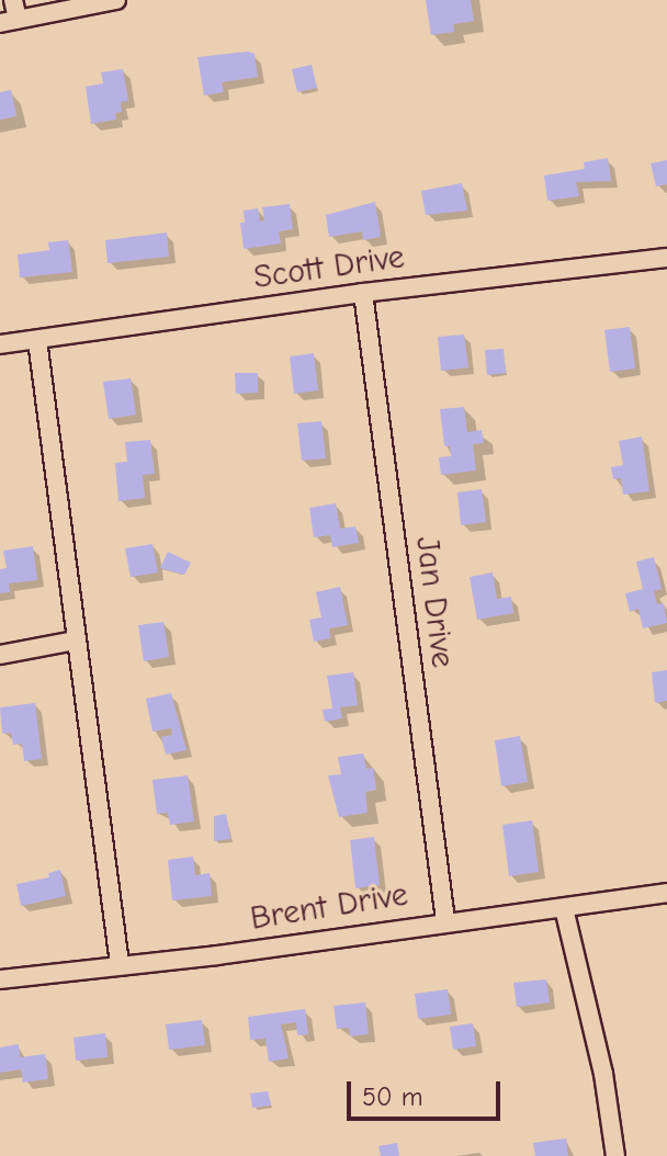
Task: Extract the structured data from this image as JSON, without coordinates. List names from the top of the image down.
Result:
{
  "streets": {
    "street": ["Scott Drive", "Jan Drive", "Brent Drive"]
  },
  "crossings": [
    ["Scott Drive", "Jan Drive"],
    ["Jan Drive", "Brent Drive"]
  ],
  "scale_bar": "50 m"
}
